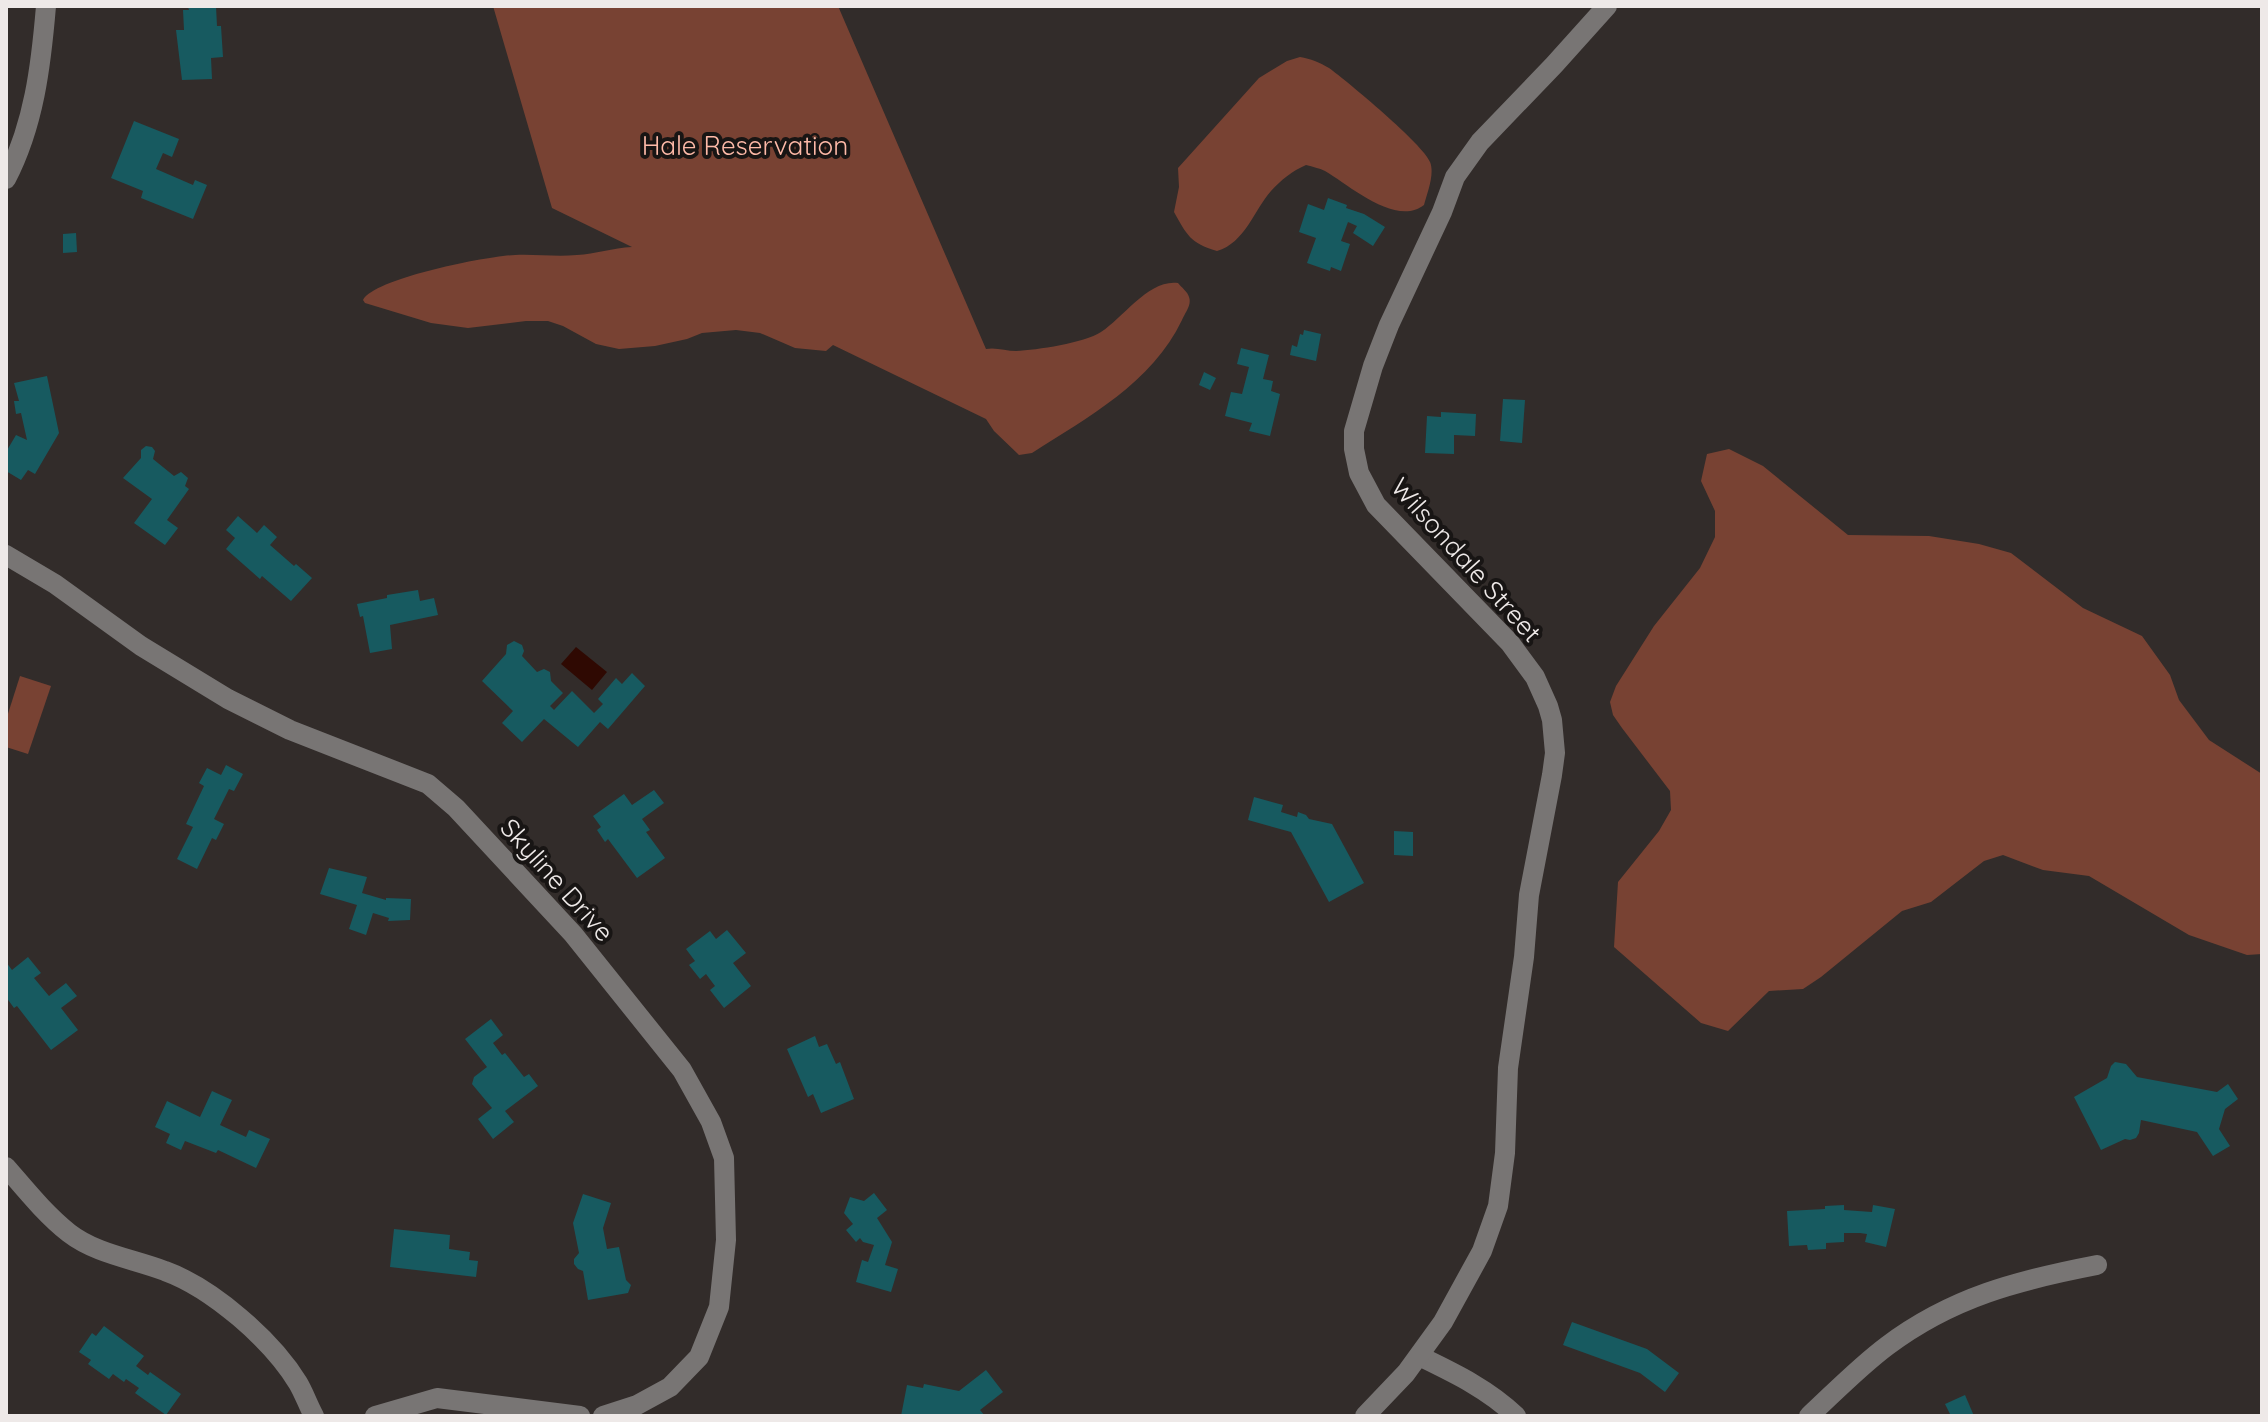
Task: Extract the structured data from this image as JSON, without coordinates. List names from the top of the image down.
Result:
{
  "streets": {
    "street": ["Wilsondale Street", "Skyline Drive"]
  },
  "parks": ["Hale Reservation"]
}
